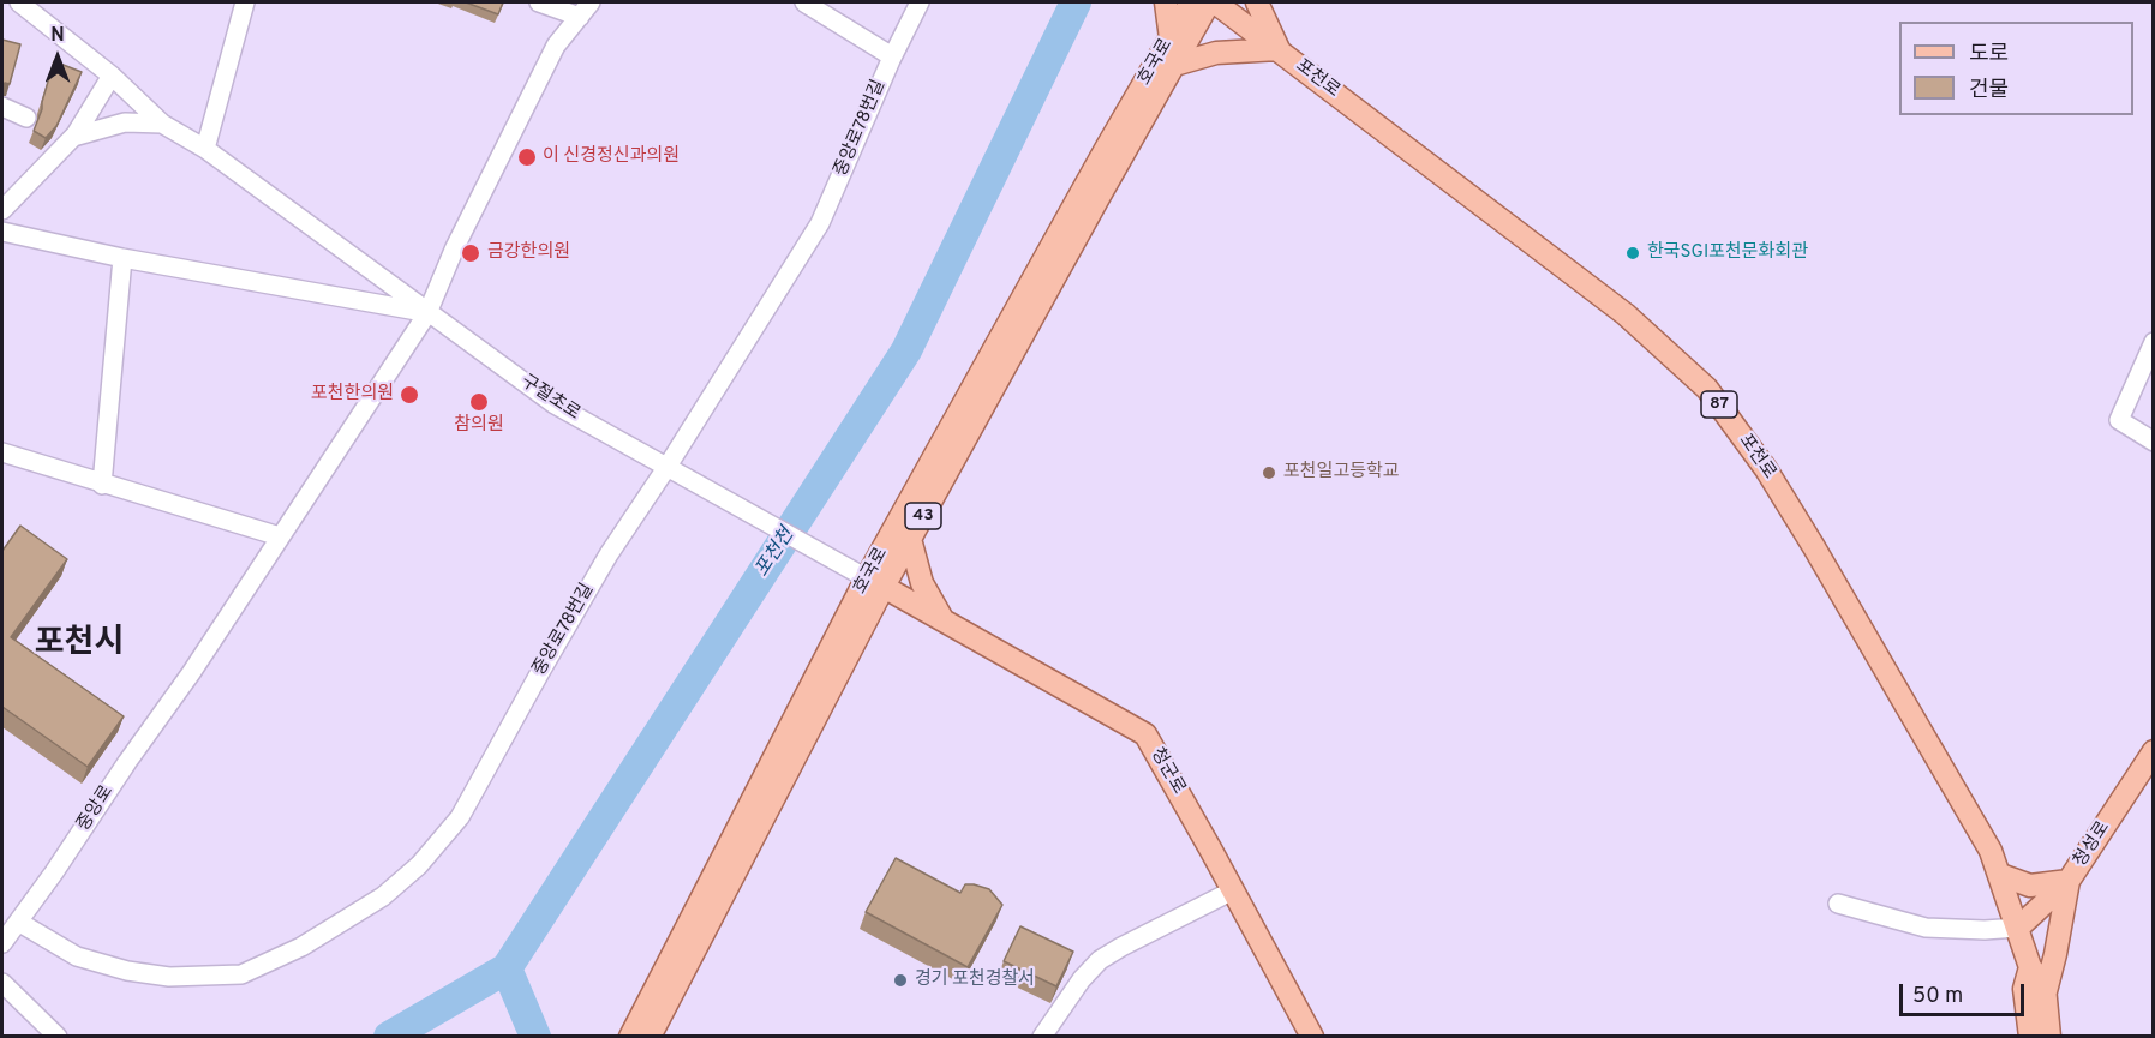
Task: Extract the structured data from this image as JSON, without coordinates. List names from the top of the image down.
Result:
{
  "streets": {
    "main road": [
      "호국로",
      "포천로",
      "87",
      "43",
      "청군로",
      "청성로"
    ],
    "street": ["중앙로78번길", "구절초로", "중앙로"]
  },
  "crossings": [
    ["호국로", "구절초로"],
    ["호국로", "청군로"],
    ["포천로", "청성로"],
    ["중앙로78번길", "구절초로"],
    ["중앙로78번길", "중앙로"],
    ["구절초로", "청군로"],
    ["구절초로", "중앙로"]
  ],
  "districts": ["포천시"],
  "water": ["포천천"],
  "places": [
    "이 신경정신과의원",
    "금강한의원",
    "한국SGI포천문화회관",
    "포천한의원",
    "참의원",
    "포천일고등학교",
    "경기 포천경찰서"
  ],
  "legend": ["도로", "건물"],
  "scale_bar": "50 m",
  "north": "top"
}
